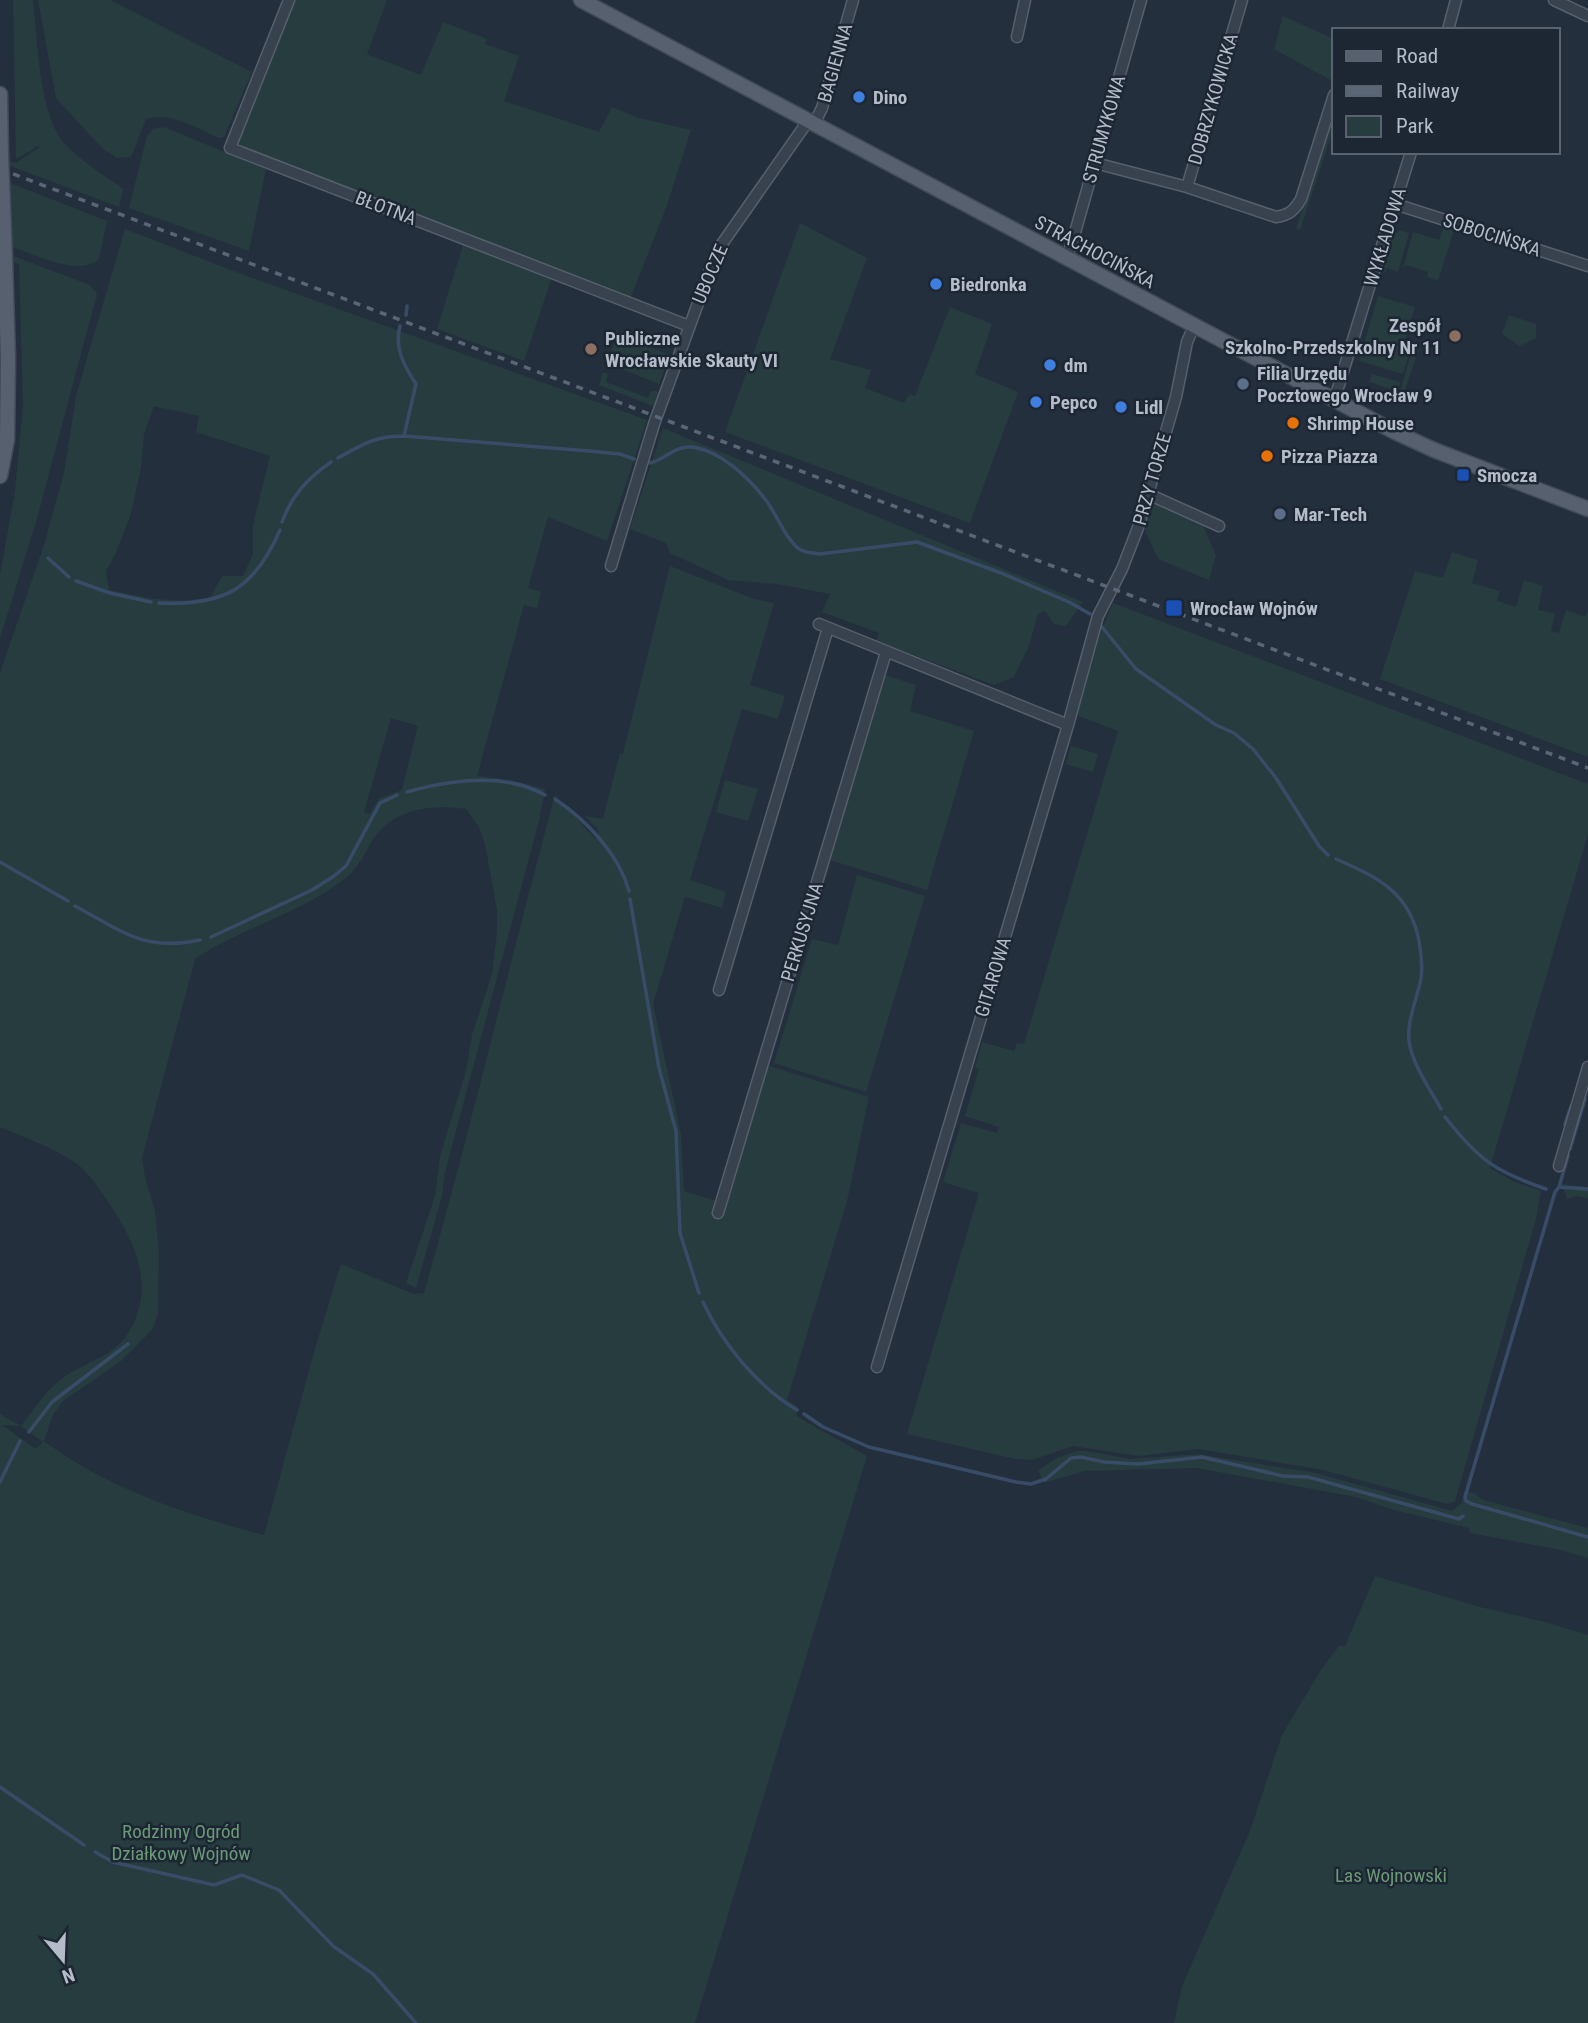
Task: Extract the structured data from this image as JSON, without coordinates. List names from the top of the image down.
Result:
{
  "streets": {
    "main road": ["STRACHOCIŃSKA"],
    "street": [
      "BAGIENNA",
      "DOBRZYKOWICKA",
      "STRUMYKOWA",
      "BŁOTNA",
      "SOBOCIŃSKA",
      "WYKŁADOWA",
      "UBOCZE",
      "PRZY TORZE",
      "PERKUSYJNA",
      "GITAROWA"
    ]
  },
  "crossings": [
    ["BAGIENNA", "STRACHOCIŃSKA"],
    ["BAGIENNA", "UBOCZE"],
    ["DOBRZYKOWICKA", "STRUMYKOWA"],
    ["STRUMYKOWA", "STRACHOCIŃSKA"],
    ["BŁOTNA", "UBOCZE"],
    ["SOBOCIŃSKA", "WYKŁADOWA"],
    ["WYKŁADOWA", "STRACHOCIŃSKA"],
    ["STRACHOCIŃSKA", "UBOCZE"],
    ["STRACHOCIŃSKA", "PRZY TORZE"],
    ["PRZY TORZE", "GITAROWA"]
  ],
  "parks": ["Rodzinny Ogród Działkowy Wojnów", "Las Wojnowski"],
  "places": {
    "other": [
      "Dino",
      "Biedronka",
      "Zespół Szkolno-Przedszkolny Nr 11",
      "Publiczne Wrocławskie Skauty VI",
      "dm",
      "Filia Urzędu Pocztowego Wrocław 9",
      "Pepco",
      "Lidl",
      "Shrimp House",
      "Pizza Piazza",
      "Mar-Tech"
    ],
    "transit": ["Smocza", "Wrocław Wojnów"]
  },
  "legend": ["Road", "Railway", "Park"],
  "north": "bottom"
}
